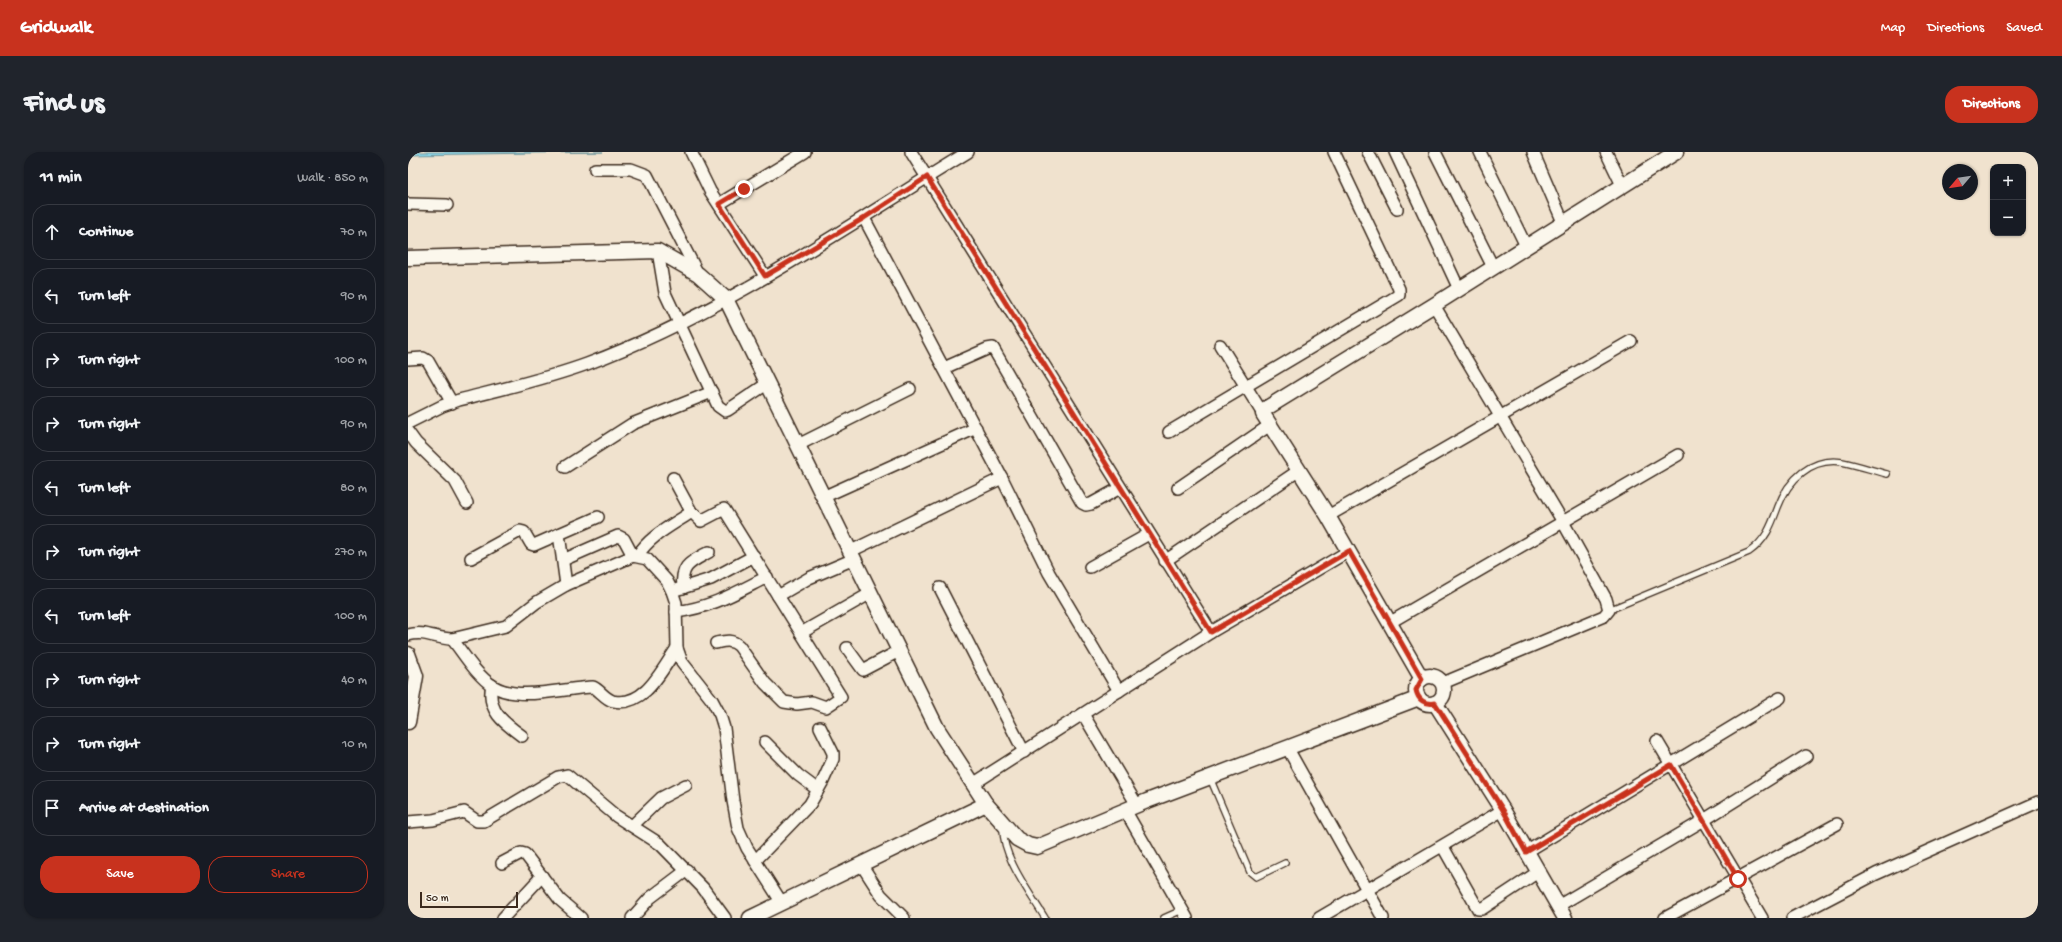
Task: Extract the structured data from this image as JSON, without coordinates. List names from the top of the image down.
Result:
{
  "scale_bar": "50 m",
  "north": "bottom left",
  "page": {
    "header": "Gridwalk",
    "nav": ["Map", "Directions", "Saved"],
    "buttons": [
      "Directions",
      ["Save", "Share"]
    ],
    "title": "Find us",
    "heading": ["11 min", "Walk · 850 m"],
    "map_buttons": ["+", "−"],
    "list": [
      ["Continue", "70 m"],
      ["Turn left", "90 m"],
      ["Turn right", "100 m"],
      ["Turn right", "90 m"],
      ["Turn left", "80 m"],
      ["Turn right", "270 m"],
      ["Turn left", "100 m"],
      ["Turn right", "40 m"],
      ["Turn right", "10 m"],
      "Arrive at destination"
    ],
    "scale": "50 m"
  }
}
